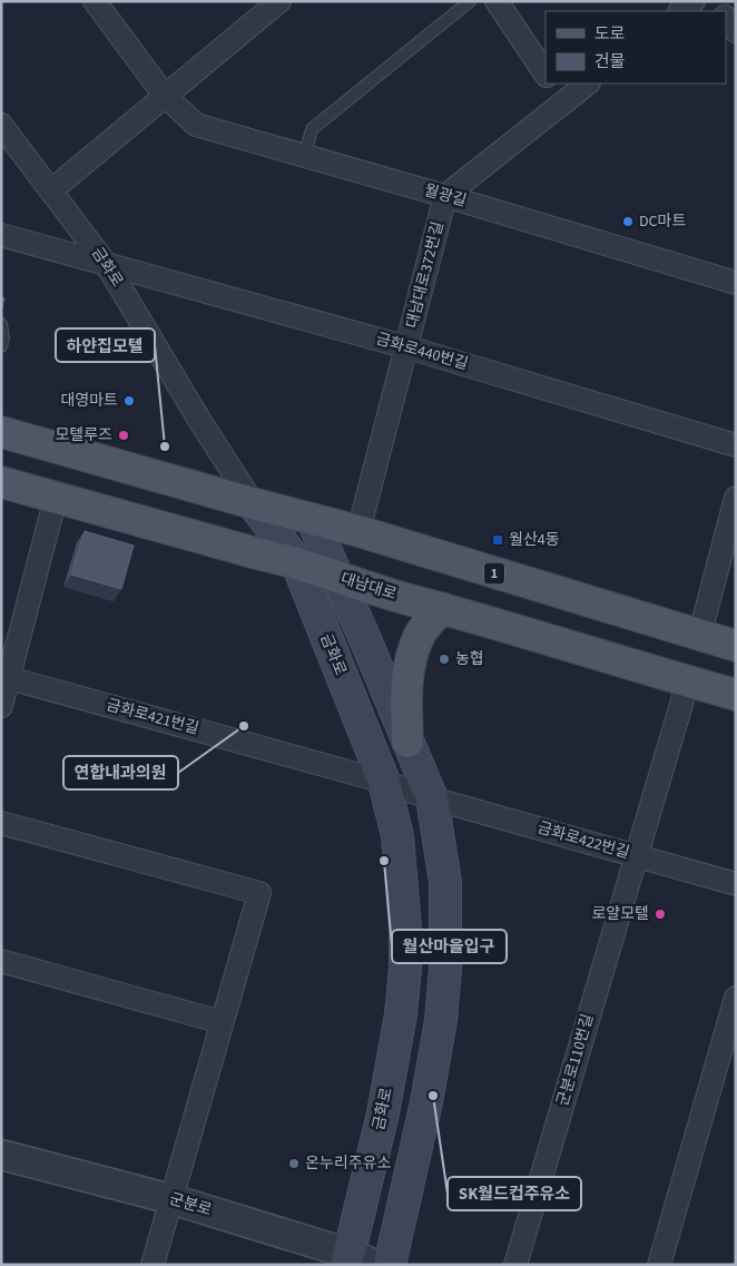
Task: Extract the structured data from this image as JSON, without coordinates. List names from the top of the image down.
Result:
{
  "streets": {
    "main road": ["금화로", "1", "대남대로"],
    "street": [
      "월광길",
      "대남대로372번길",
      "금화로440번길",
      "금화로421번길",
      "금화로422번길",
      "군분로110번길",
      "군분로"
    ]
  },
  "crossings": [
    ["월광길", "대남대로372번길"],
    ["금화로", "금화로440번길"],
    ["금화로", "1"],
    ["금화로", "대남대로"],
    ["금화로", "금화로421번길"],
    ["금화로", "군분로"],
    ["대남대로372번길", "금화로440번길"],
    ["대남대로372번길", "1"],
    ["대남대로", "군분로110번길"],
    ["금화로421번길", "금화로422번길"],
    ["금화로422번길", "군분로110번길"]
  ],
  "places": {
    "other": [
      "DC마트",
      "대영마트",
      "모텔루즈",
      "하얀집모텔",
      "농협",
      "연합내과의원",
      "월산마을입구",
      "로얄모텔",
      "SK월드컵주유소",
      "온누리주유소"
    ],
    "transit": ["월산4동"]
  },
  "legend": ["도로", "건물"]
}
